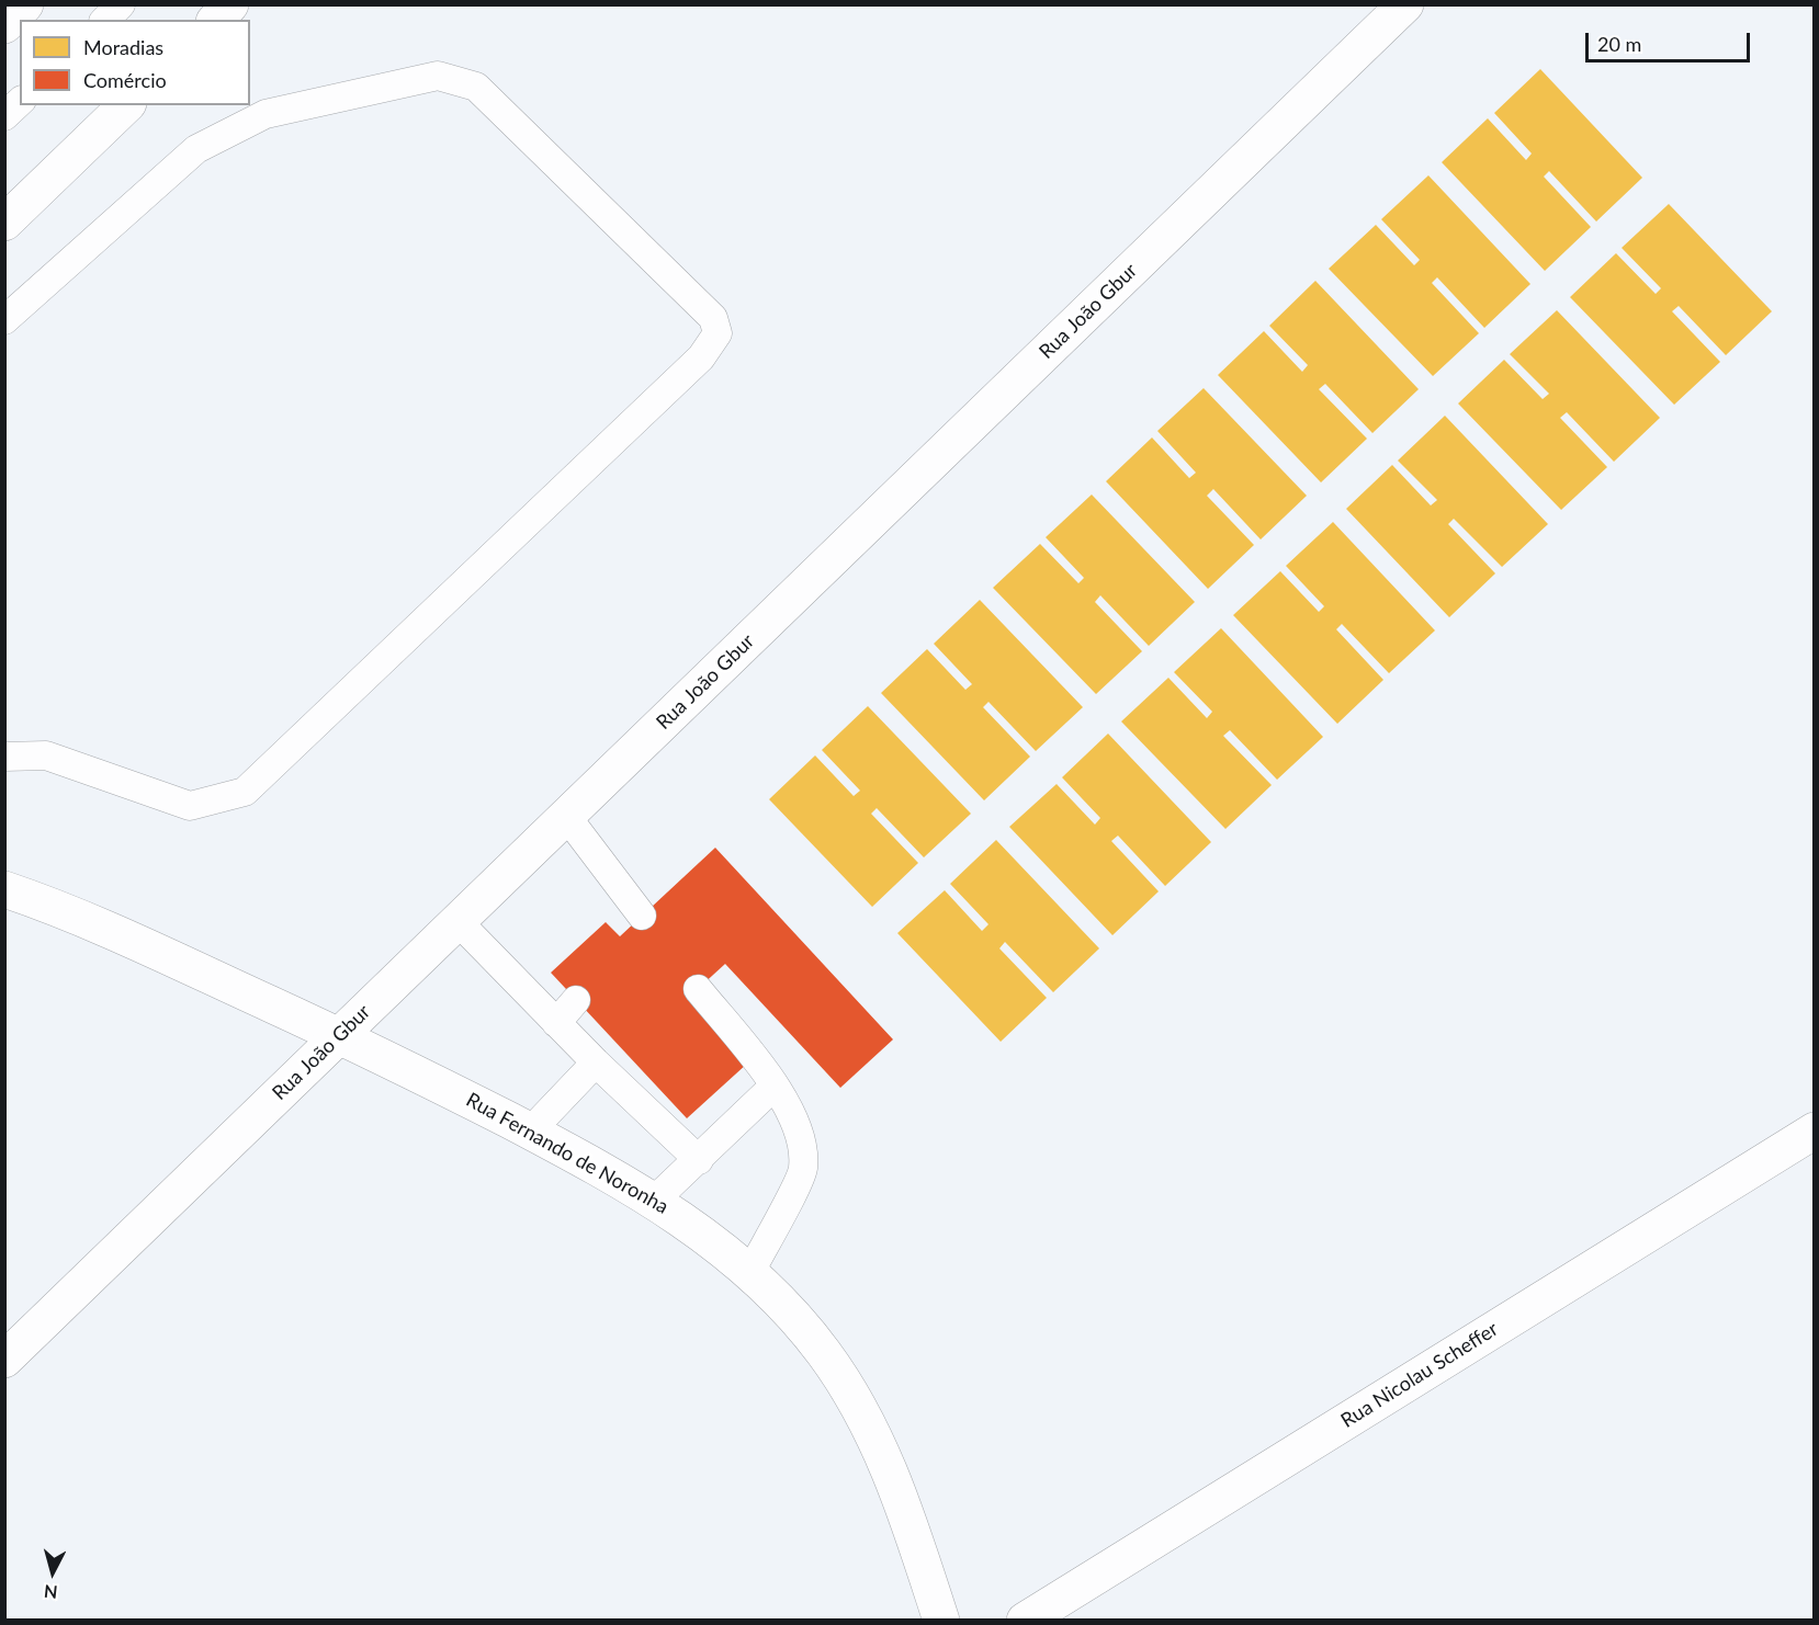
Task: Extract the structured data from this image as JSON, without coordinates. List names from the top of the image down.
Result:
{
  "streets": {
    "main road": ["Rua João Gbur", "Rua Fernando de Noronha", "Rua Nicolau Scheffer"]
  },
  "crossings": [
    ["Rua João Gbur", "Rua Fernando de Noronha"]
  ],
  "legend": ["Moradias", "Comércio"],
  "scale_bar": "20 m",
  "north": "bottom"
}
